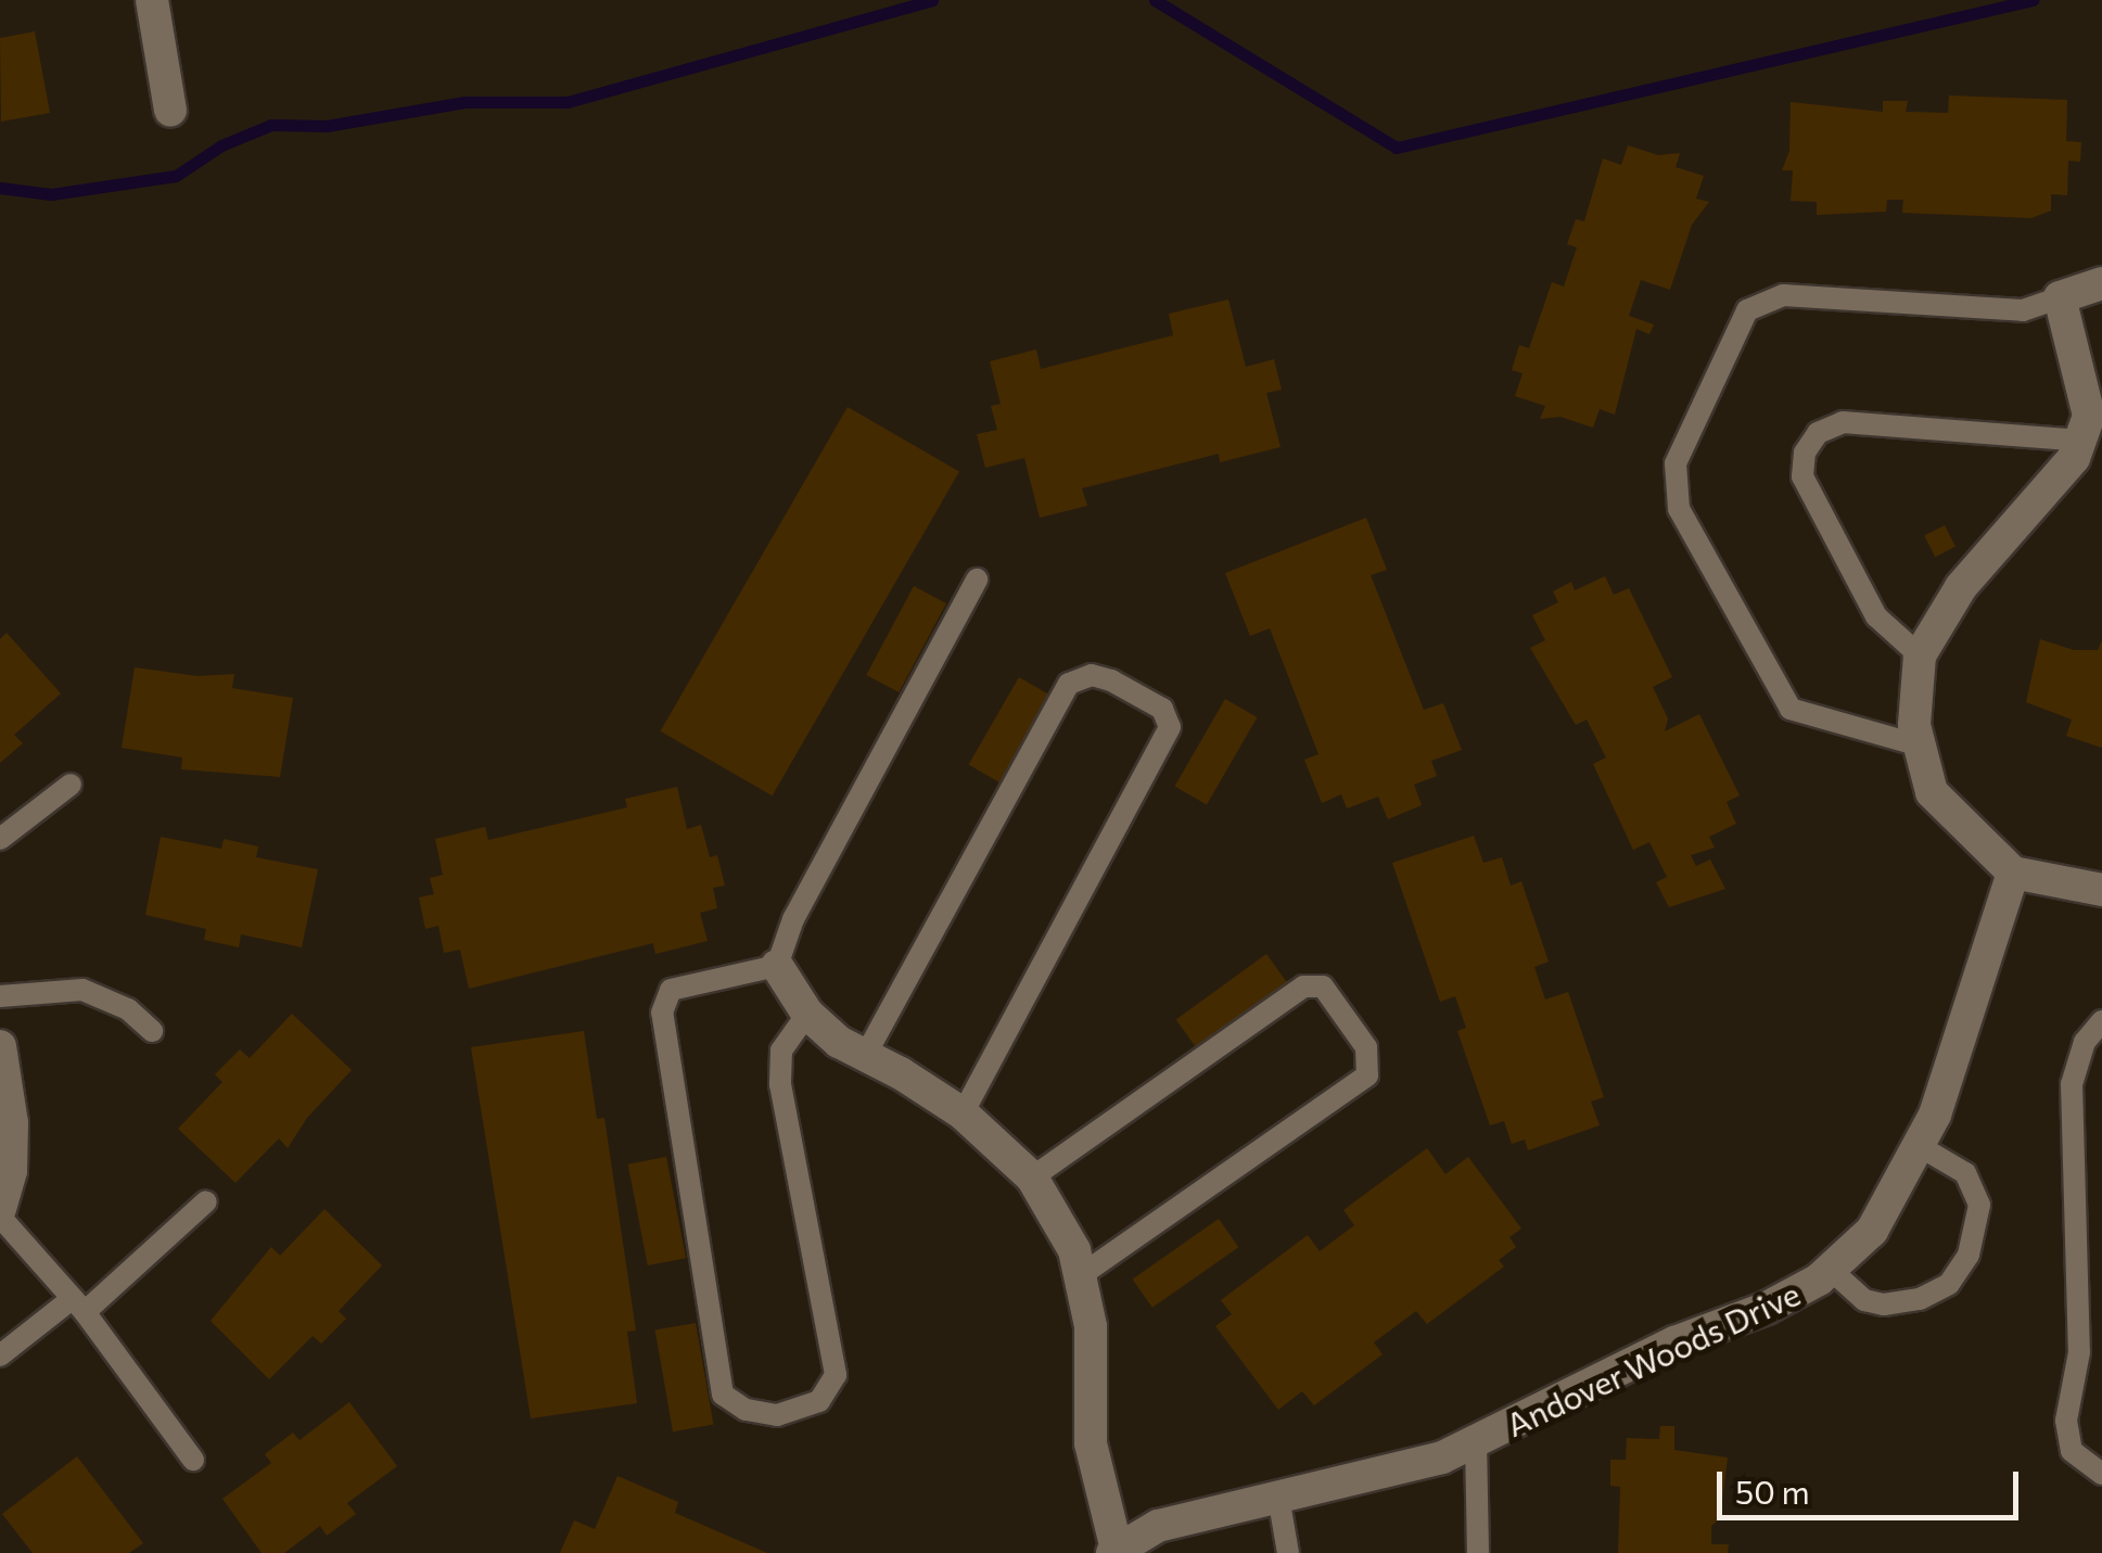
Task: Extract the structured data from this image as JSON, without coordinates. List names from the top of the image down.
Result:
{
  "streets": {
    "street": ["Andover Woods Drive"]
  },
  "scale_bar": "50 m"
}
